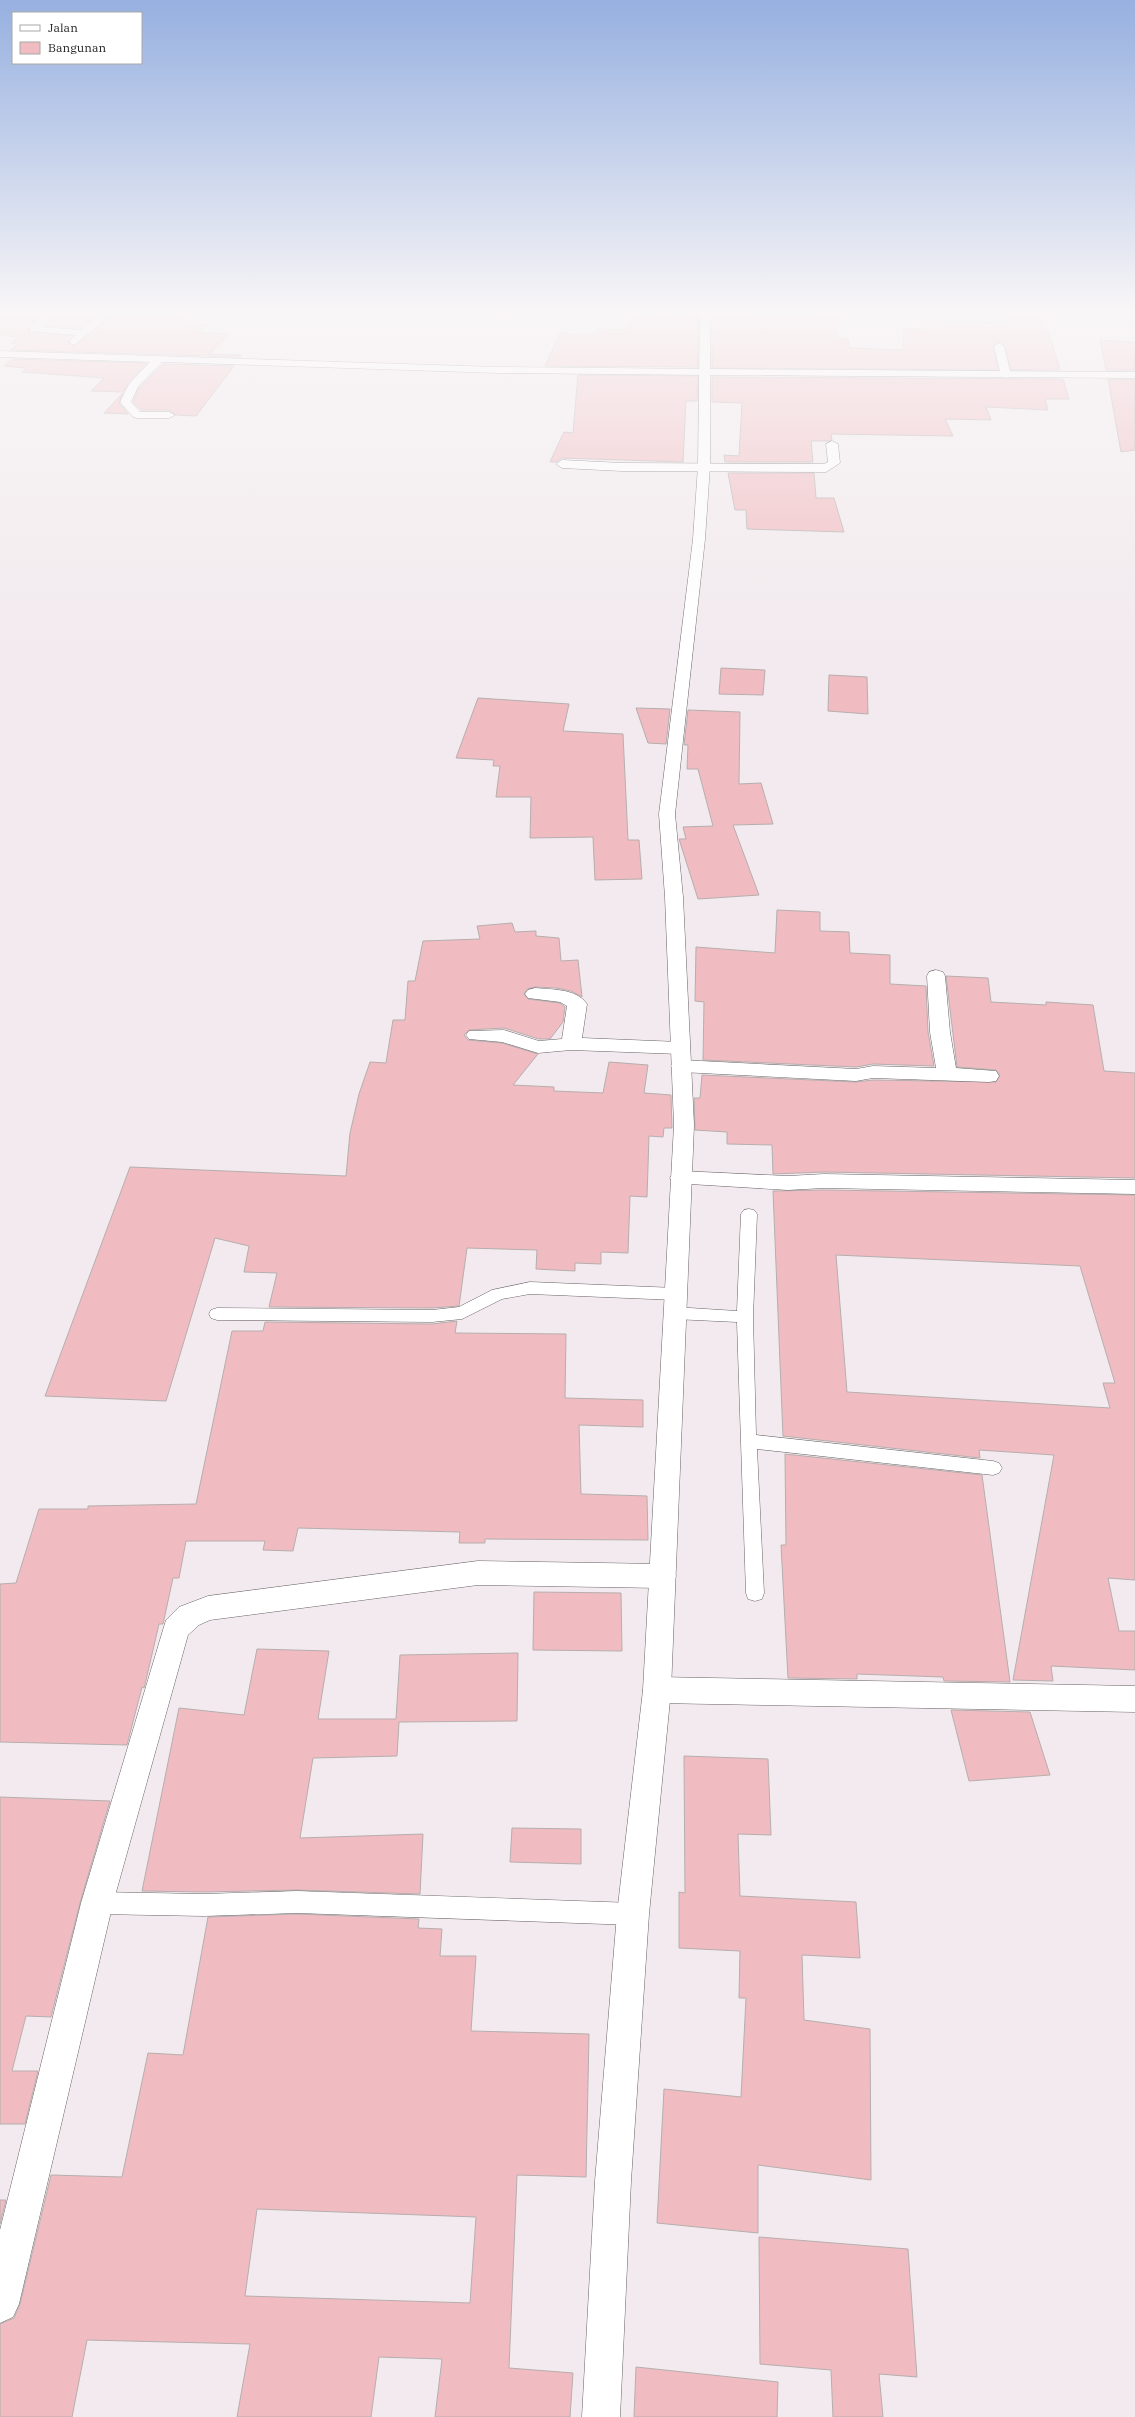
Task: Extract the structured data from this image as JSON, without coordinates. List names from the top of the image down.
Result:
{
  "legend": ["Jalan", "Bangunan"]
}
